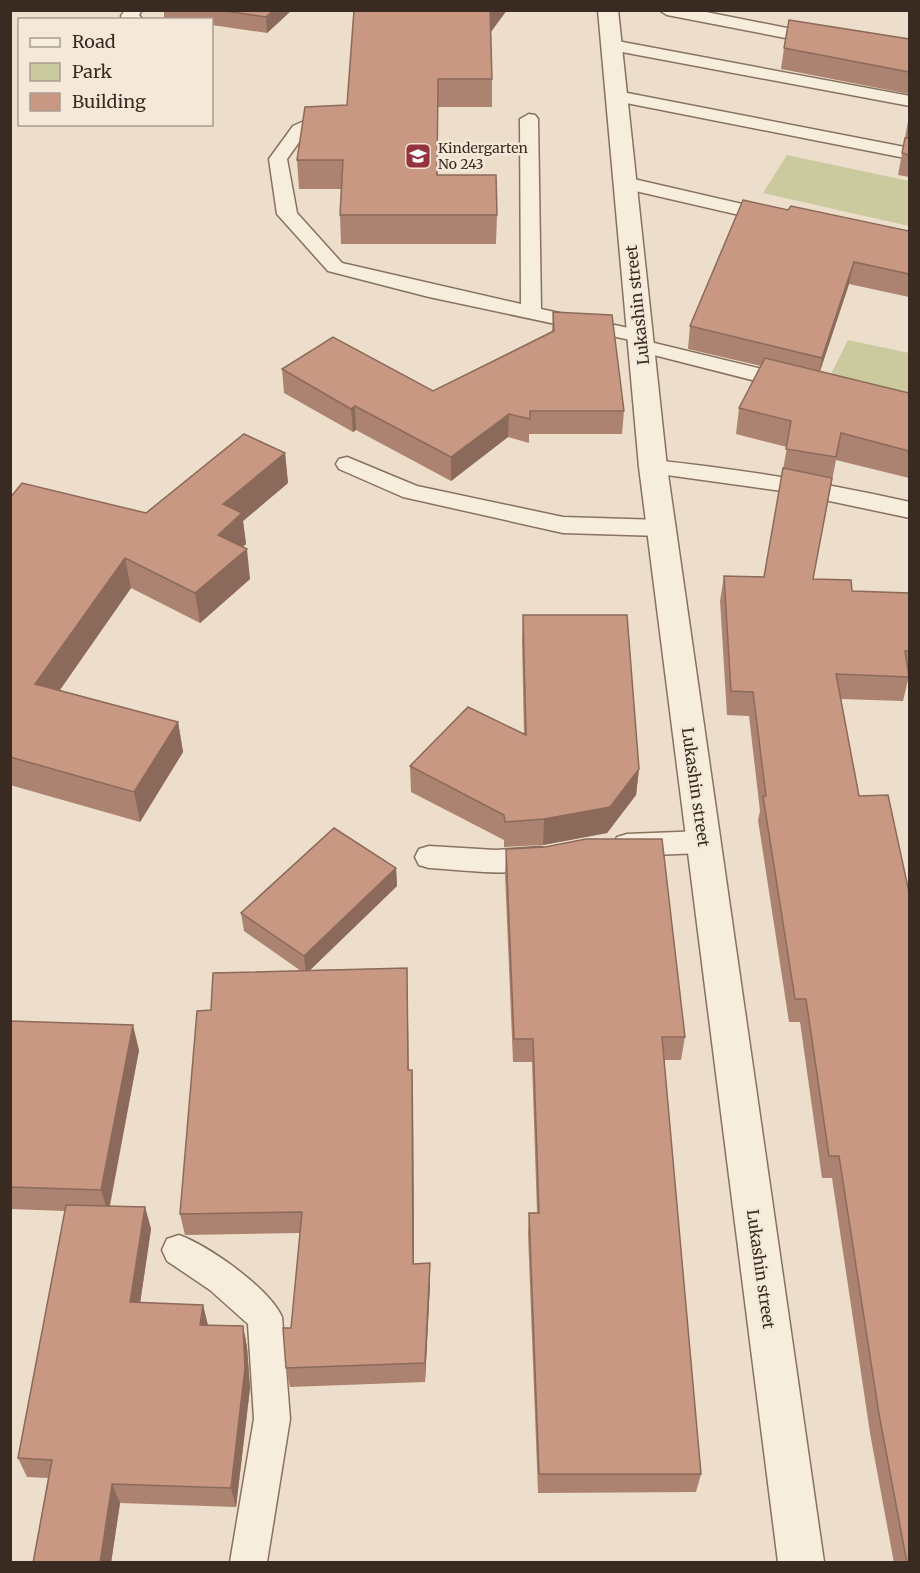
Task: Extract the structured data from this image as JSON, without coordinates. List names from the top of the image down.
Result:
{
  "streets": {
    "street": ["Lukashin street"]
  },
  "places": {
    "school or university": ["Kindergarten No 243"]
  },
  "legend": ["Road", "Park", "Building"]
}
